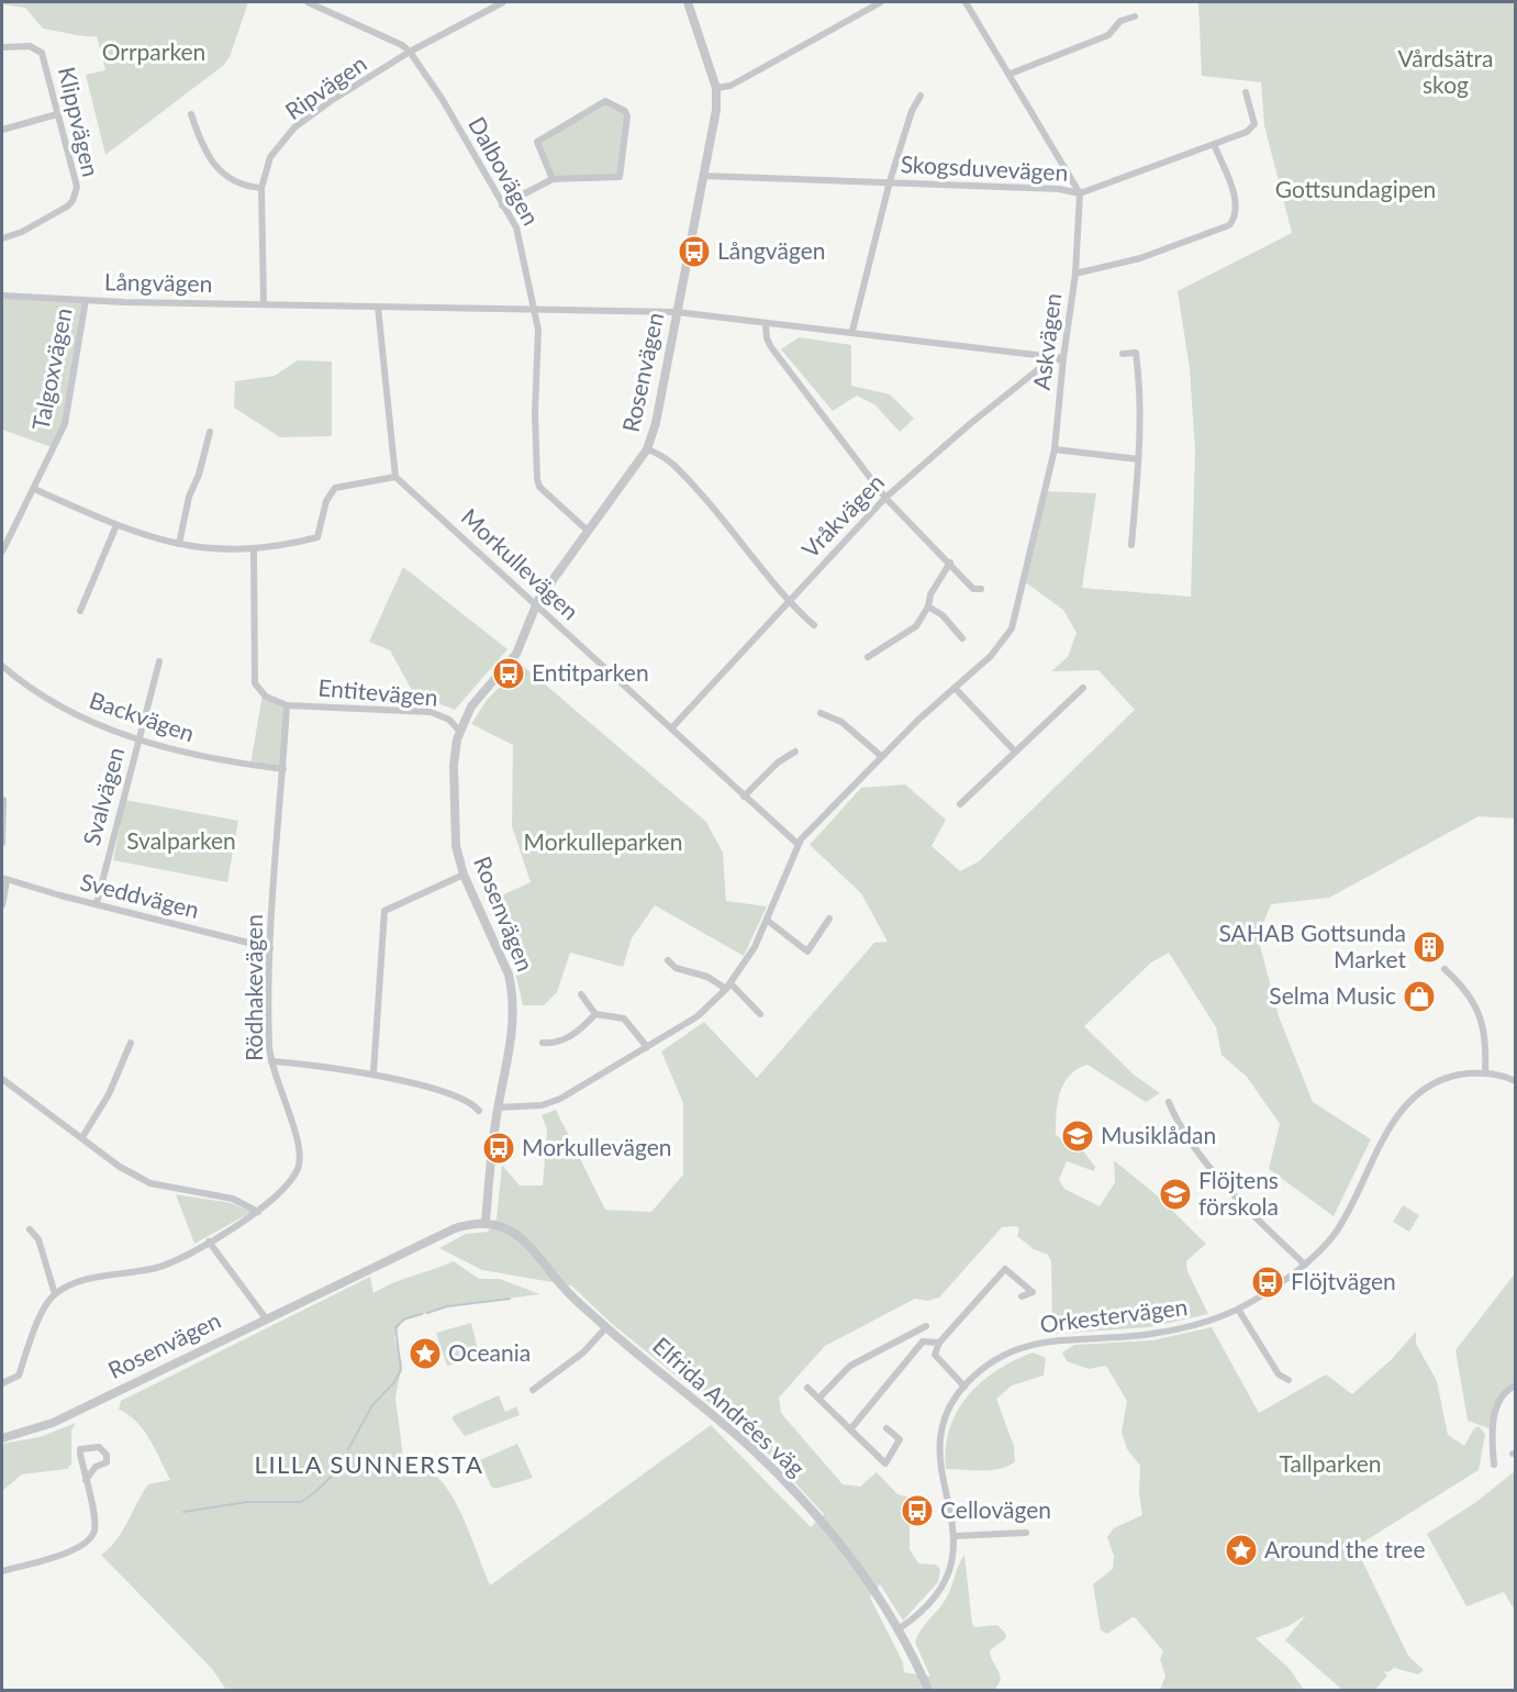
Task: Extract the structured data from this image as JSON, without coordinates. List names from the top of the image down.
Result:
{
  "streets": {
    "street": [
      "Ripvägen",
      "Klippvägen",
      "Skogsduvevägen",
      "Dalbovägen",
      "Långvägen",
      "Askvägen",
      "Talgoxvägen",
      "Rosenvägen",
      "Vråkvägen",
      "Morkullevägen",
      "Entitevägen",
      "Backvägen",
      "Svalvägen",
      "Sveddvägen",
      "Rödhakevägen",
      "Orkestervägen",
      "Elfrida Andrées väg"
    ]
  },
  "crossings": [
    ["Ripvägen", "Dalbovägen"],
    ["Ripvägen", "Långvägen"],
    ["Skogsduvevägen", "Askvägen"],
    ["Skogsduvevägen", "Rosenvägen"],
    ["Dalbovägen", "Långvägen"],
    ["Dalbovägen", "Rosenvägen"],
    ["Långvägen", "Askvägen"],
    ["Långvägen", "Talgoxvägen"],
    ["Långvägen", "Rosenvägen"],
    ["Långvägen", "Vråkvägen"],
    ["Askvägen", "Vråkvägen"],
    ["Askvägen", "Morkullevägen"],
    ["Rosenvägen", "Morkullevägen"],
    ["Rosenvägen", "Entitevägen"],
    ["Rosenvägen", "Elfrida Andrées väg"],
    ["Vråkvägen", "Morkullevägen"],
    ["Entitevägen", "Rödhakevägen"],
    ["Backvägen", "Svalvägen"],
    ["Backvägen", "Rödhakevägen"],
    ["Svalvägen", "Sveddvägen"],
    ["Sveddvägen", "Rödhakevägen"],
    ["Orkestervägen", "Elfrida Andrées väg"]
  ],
  "districts": ["LILLA SUNNERSTA"],
  "parks": [
    "Orrparken",
    "Vårdsätra skog",
    "Gottsundagipen",
    "Svalparken",
    "Morkulleparken",
    "Tallparken"
  ],
  "places": {
    "bus stop": [
      "Långvägen",
      "Entitparken",
      "Morkullevägen",
      "Flöjtvägen",
      "Cellovägen"
    ],
    "building": ["SAHAB Gottsunda Market"],
    "shop": ["Selma Music"],
    "school or university": ["Musiklådan", "Flöjtens förskola"],
    "place": ["Oceania", "Around the tree"]
  }
}
